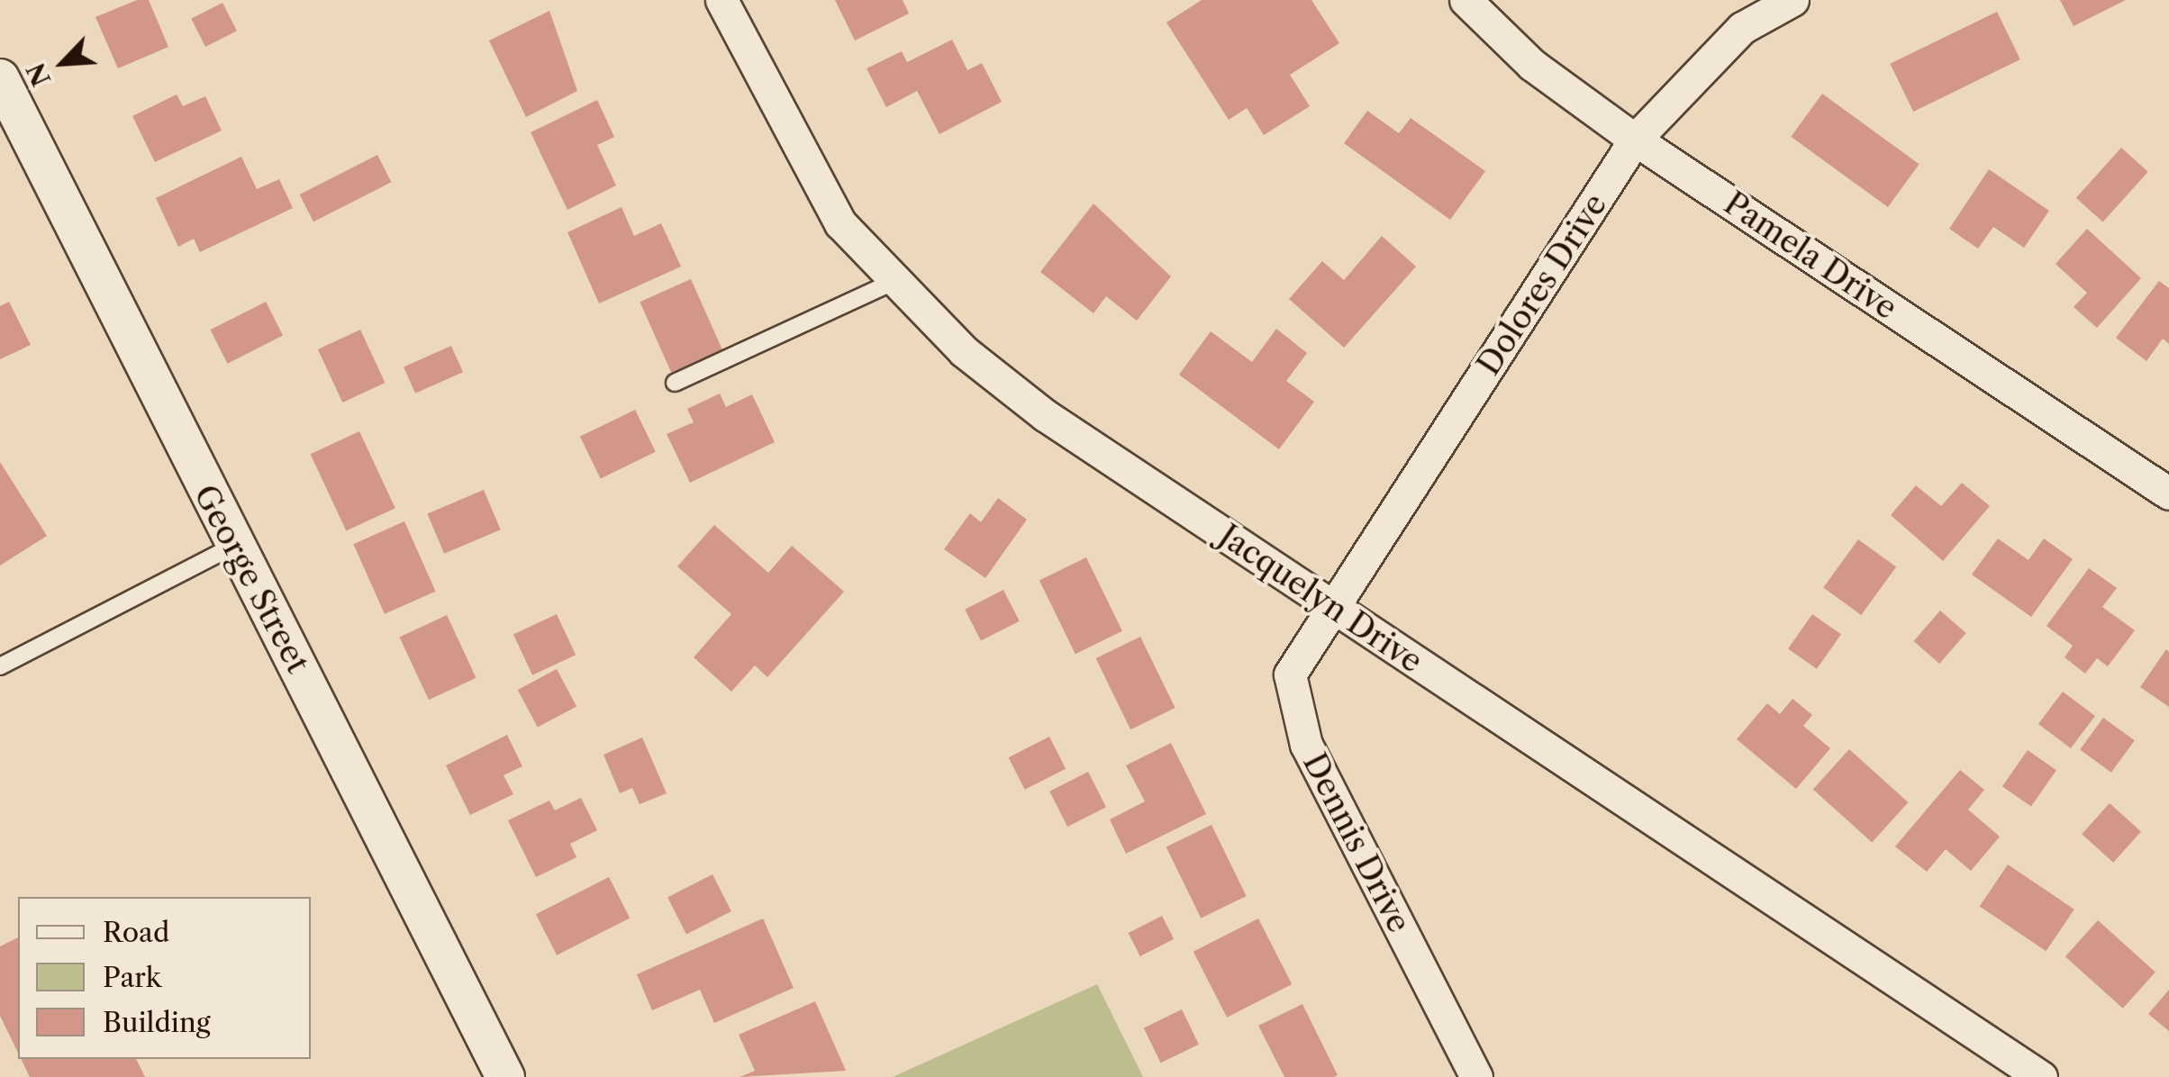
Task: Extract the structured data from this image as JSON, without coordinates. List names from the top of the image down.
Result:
{
  "streets": {
    "street": [
      "Pamela Drive",
      "Dolores Drive",
      "George Street",
      "Jacquelyn Drive",
      "Dennis Drive"
    ]
  },
  "crossings": [
    ["Pamela Drive", "Dolores Drive"],
    ["Dolores Drive", "Jacquelyn Drive"],
    ["Dolores Drive", "Dennis Drive"],
    ["Jacquelyn Drive", "Dennis Drive"]
  ],
  "legend": ["Road", "Park", "Building"],
  "north": "bottom left"
}
